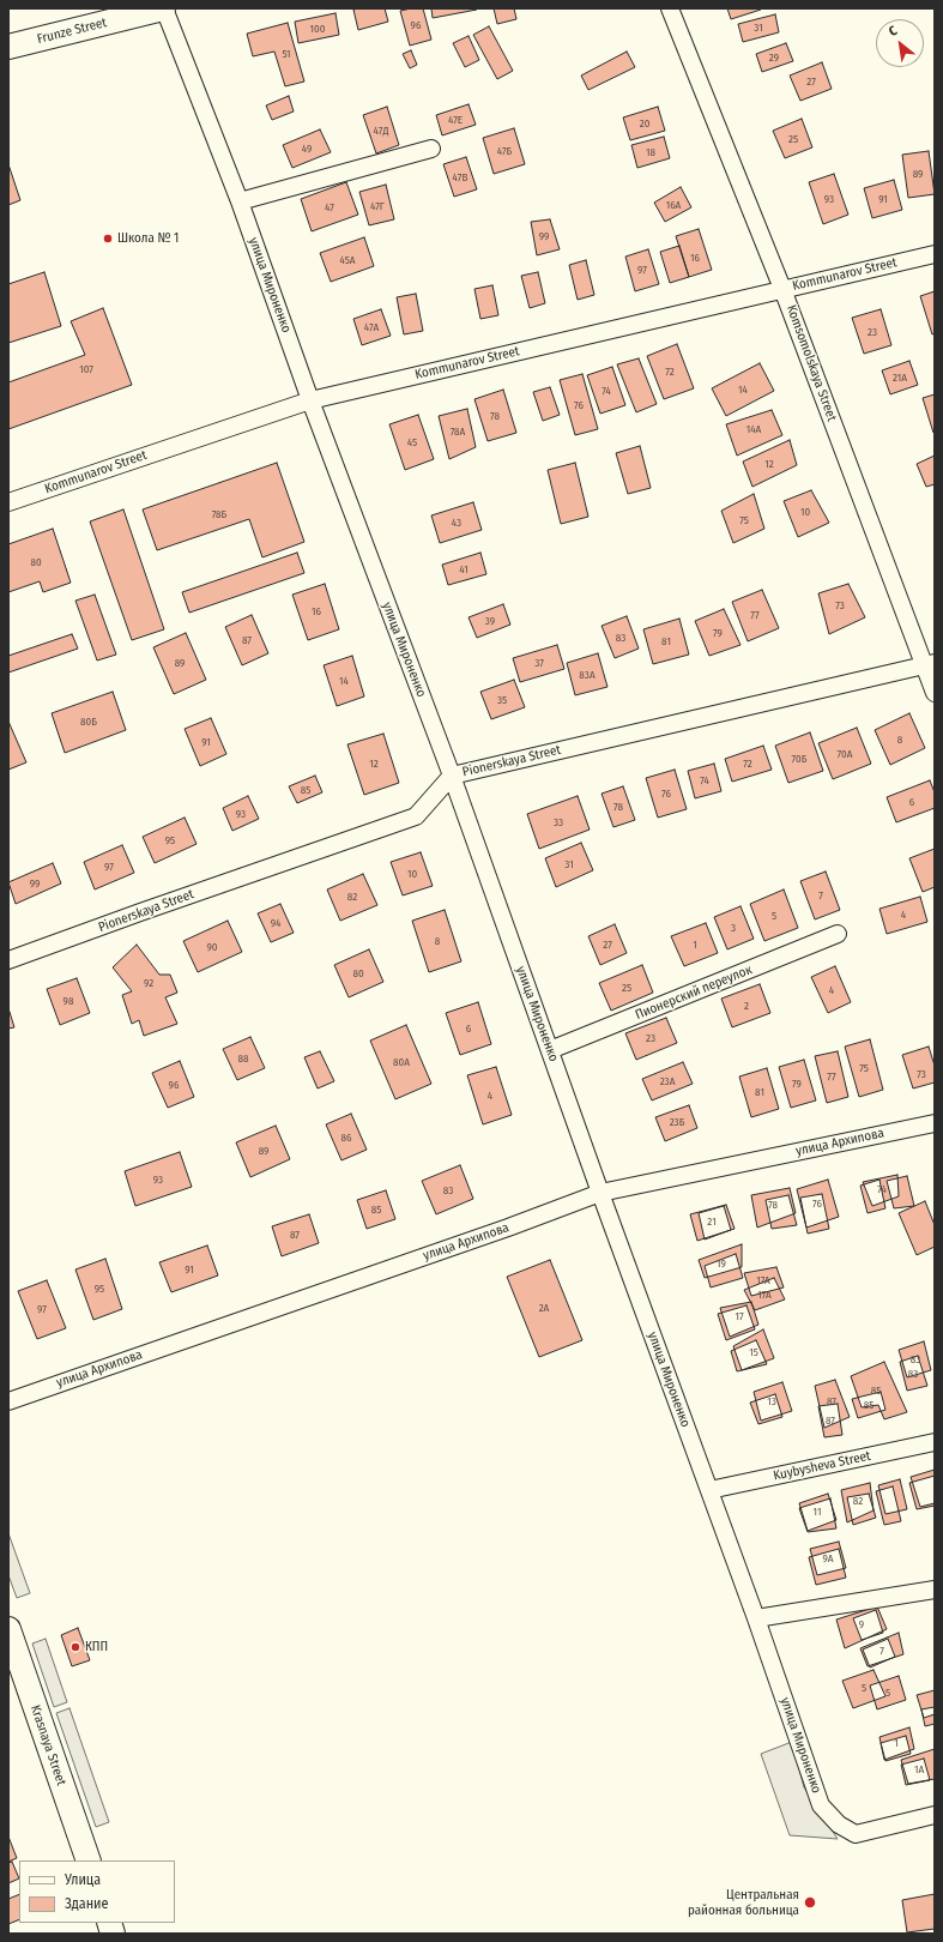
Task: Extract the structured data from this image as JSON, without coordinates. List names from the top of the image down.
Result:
{
  "streets": {
    "main road": ["Frunze Street", "Krasnaya Street"],
    "street": [
      "Kommunarov Street",
      "улица Мироненко",
      "Komsomolskaya Street",
      "Pionerskaya Street",
      "Пионерский переулок",
      "улица Архипова",
      "Kuybysheva Street"
    ]
  },
  "crossings": [
    ["Frunze Street", "улица Мироненко"],
    ["Kommunarov Street", "улица Мироненко"],
    ["Kommunarov Street", "Komsomolskaya Street"],
    ["улица Мироненко", "Pionerskaya Street"],
    ["улица Мироненко", "Пионерский переулок"],
    ["улица Мироненко", "улица Архипова"],
    ["улица Мироненко", "Kuybysheva Street"],
    ["Komsomolskaya Street", "Pionerskaya Street"]
  ],
  "places": ["Школа № 1", "КПП", "Центральная районная больница"],
  "house_numbers": [
    "96",
    "31",
    "100",
    "51",
    "29",
    "27",
    "47Е",
    "20",
    "47Д",
    "25",
    "49",
    "47Б",
    "18",
    "89",
    "47В",
    "93",
    "91",
    "16А",
    "47Г",
    "47",
    "99",
    "16",
    "45А",
    "97",
    "47А",
    "23",
    "107",
    "72",
    "21А",
    "14",
    "74",
    "76",
    "78",
    "14А",
    "78А",
    "45",
    "12",
    "10",
    "78Б",
    "75",
    "43",
    "80",
    "41",
    "73",
    "16",
    "77",
    "39",
    "79",
    "83",
    "87",
    "81",
    "89",
    "37",
    "83А",
    "14",
    "35",
    "80Б",
    "8",
    "91",
    "70А",
    "70Б",
    "12",
    "72",
    "74",
    "85",
    "76",
    "6",
    "78",
    "93",
    "33",
    "95",
    "31",
    "97",
    "10",
    "99",
    "7",
    "82",
    "4",
    "5",
    "94",
    "3",
    "8",
    "27",
    "1",
    "90",
    "80",
    "92",
    "25",
    "4",
    "98",
    "2",
    "6",
    "23",
    "88",
    "80А",
    "75",
    "73",
    "77",
    "23А",
    "79",
    "96",
    "81",
    "4",
    "23Б",
    "86",
    "89",
    "93",
    "74",
    "83",
    "76",
    "78",
    "85",
    "21",
    "87",
    "19",
    "91",
    "17А",
    "95",
    "17А",
    "2А",
    "97",
    "17",
    "15",
    "83",
    "83",
    "85",
    "13",
    "87",
    "85",
    "87",
    "82",
    "11",
    "9А",
    "9",
    "7",
    "5",
    "5",
    "1",
    "1А"
  ],
  "legend": ["Улица", "Здание"],
  "north": "top left"
}
